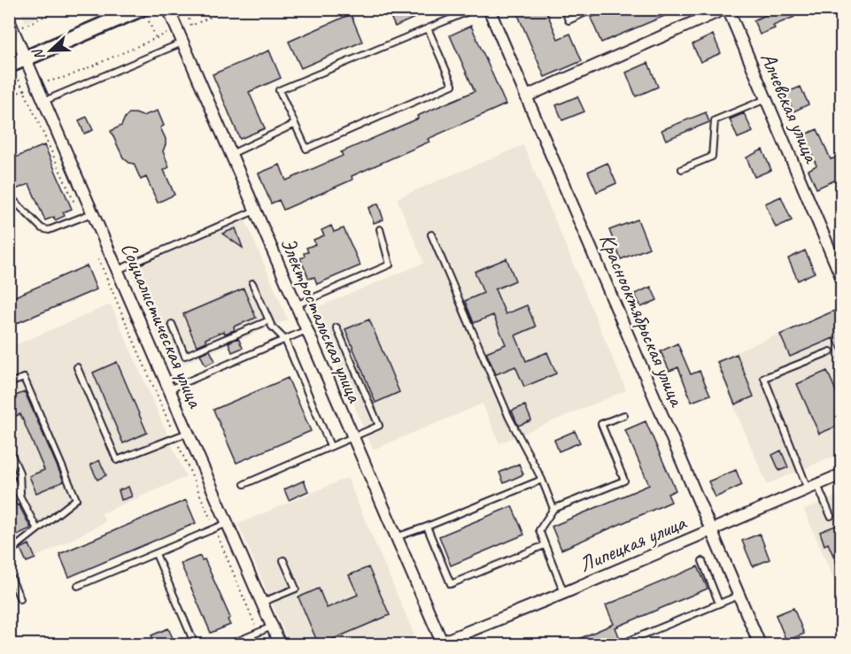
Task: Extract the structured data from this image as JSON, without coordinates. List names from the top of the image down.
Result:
{
  "streets": {
    "street": [
      "Алчевская улица",
      "Электростальская улица",
      "Краснооктябрьская улица",
      "Социалистическая улица",
      "Липецкая улица"
    ]
  },
  "crossings": [
    ["Электростальская улица", "Липецкая улица"],
    ["Краснооктябрьская улица", "Липецкая улица"]
  ],
  "north": "left"
}
